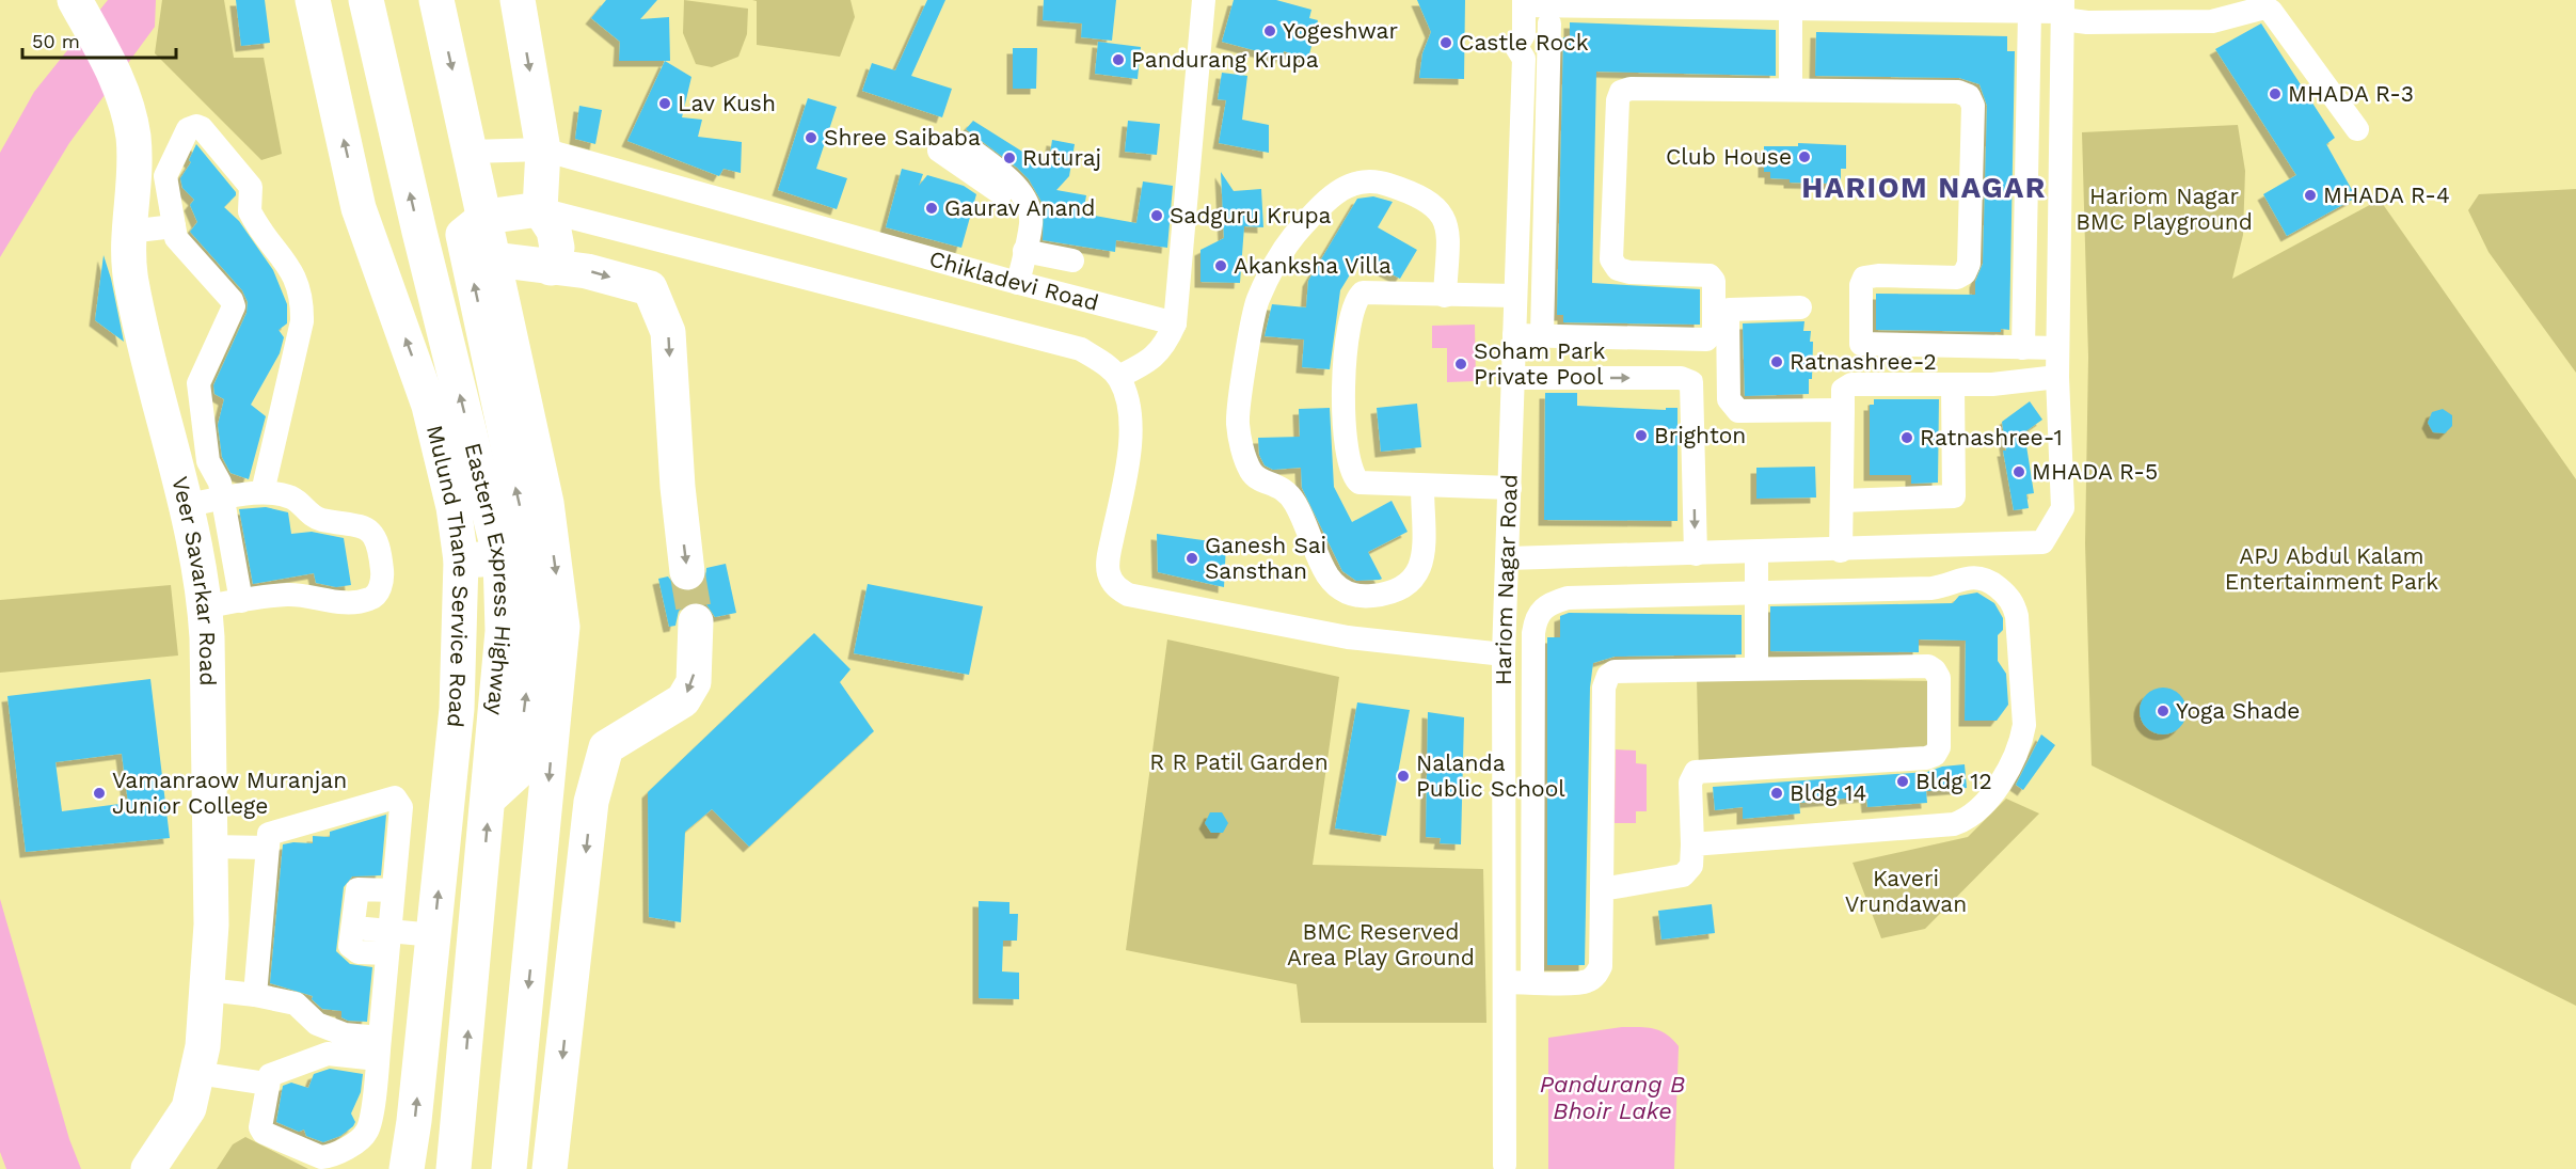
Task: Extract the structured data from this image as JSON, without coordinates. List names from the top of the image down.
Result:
{
  "streets": {
    "main road": ["Mulund Thane Service Road", "Eastern Express Highway", "Veer Savarkar Road"],
    "street": ["Chikladevi Road", "Hariom Nagar Road"]
  },
  "districts": ["HARIOM NAGAR"],
  "water": ["Pandurang B Bhoir Lake"],
  "parks": [
    "Hariom Nagar BMC Playground",
    "APJ Abdul Kalam Entertainment Park",
    "R R Patil Garden",
    "Kaveri Vrundawan",
    "BMC Reserved Area Play Ground"
  ],
  "places": [
    "Yogeshwar",
    "Castle Rock",
    "Pandurang Krupa",
    "MHADA R-3",
    "Lav Kush",
    "Shree Saibaba",
    "Club House",
    "Ruturaj",
    "MHADA R-4",
    "Gaurav Anand",
    "Sadguru Krupa",
    "Akanksha Villa",
    "Ratnashree-2",
    "Soham Park Private Pool",
    "Brighton",
    "Ratnashree-1",
    "MHADA R-5",
    "Ganesh Sai Sansthan",
    "Yoga Shade",
    "Nalanda Public School",
    "Bldg 12",
    "Vamanraow Muranjan Junior College",
    "Bldg 14"
  ],
  "scale_bar": "50 m"
}
